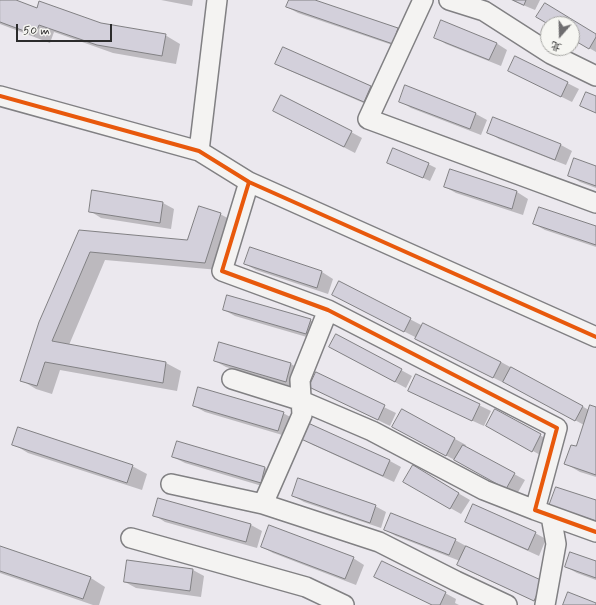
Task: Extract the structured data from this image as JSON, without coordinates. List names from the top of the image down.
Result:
{
  "scale_bar": "50 m",
  "north": "bottom"
}
